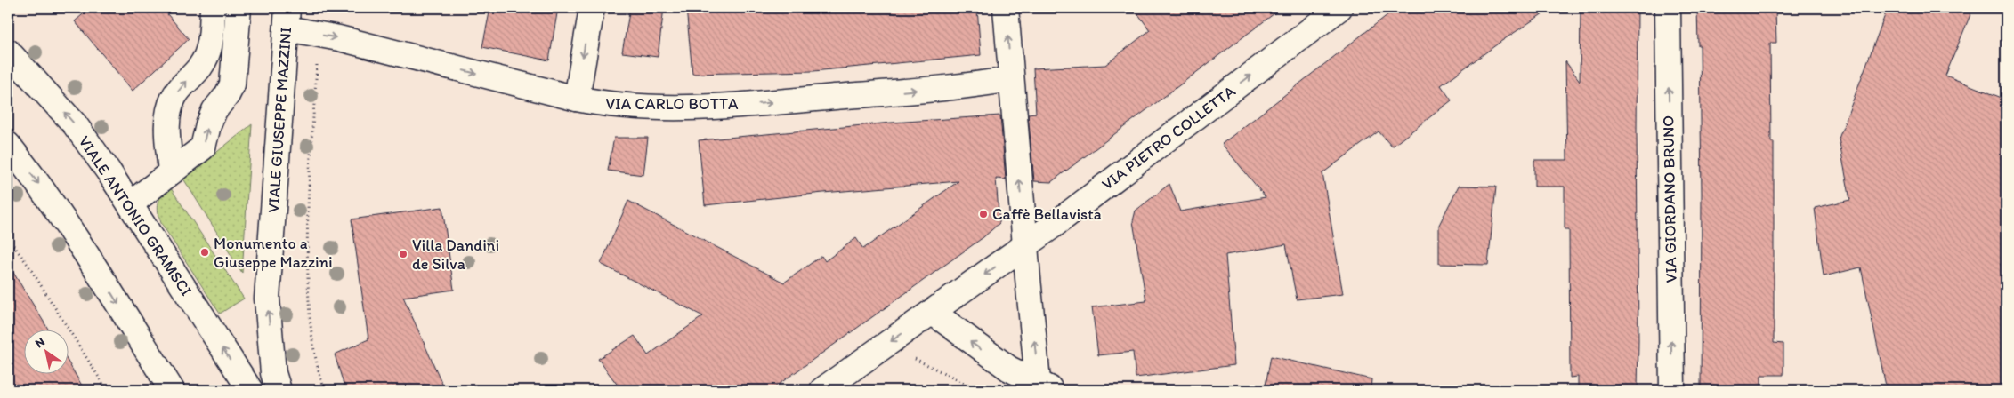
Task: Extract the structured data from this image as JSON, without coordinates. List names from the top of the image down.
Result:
{
  "streets": {
    "street": [
      "VIA CARLO BOTTA",
      "VIALE GIUSEPPE MAZZINI",
      "VIA PIETRO COLLETTA",
      "VIA GIORDANO BRUNO",
      "VIALE ANTONIO GRAMSCI"
    ]
  },
  "crossings": [
    ["VIA CARLO BOTTA", "VIALE GIUSEPPE MAZZINI"]
  ],
  "one_way": ["VIA CARLO BOTTA", "VIA GIORDANO BRUNO"],
  "places": ["Caffè Bellavista", "Monumento a Giuseppe Mazzini", "Villa Dandini de Silva"],
  "north": "top left"
}
